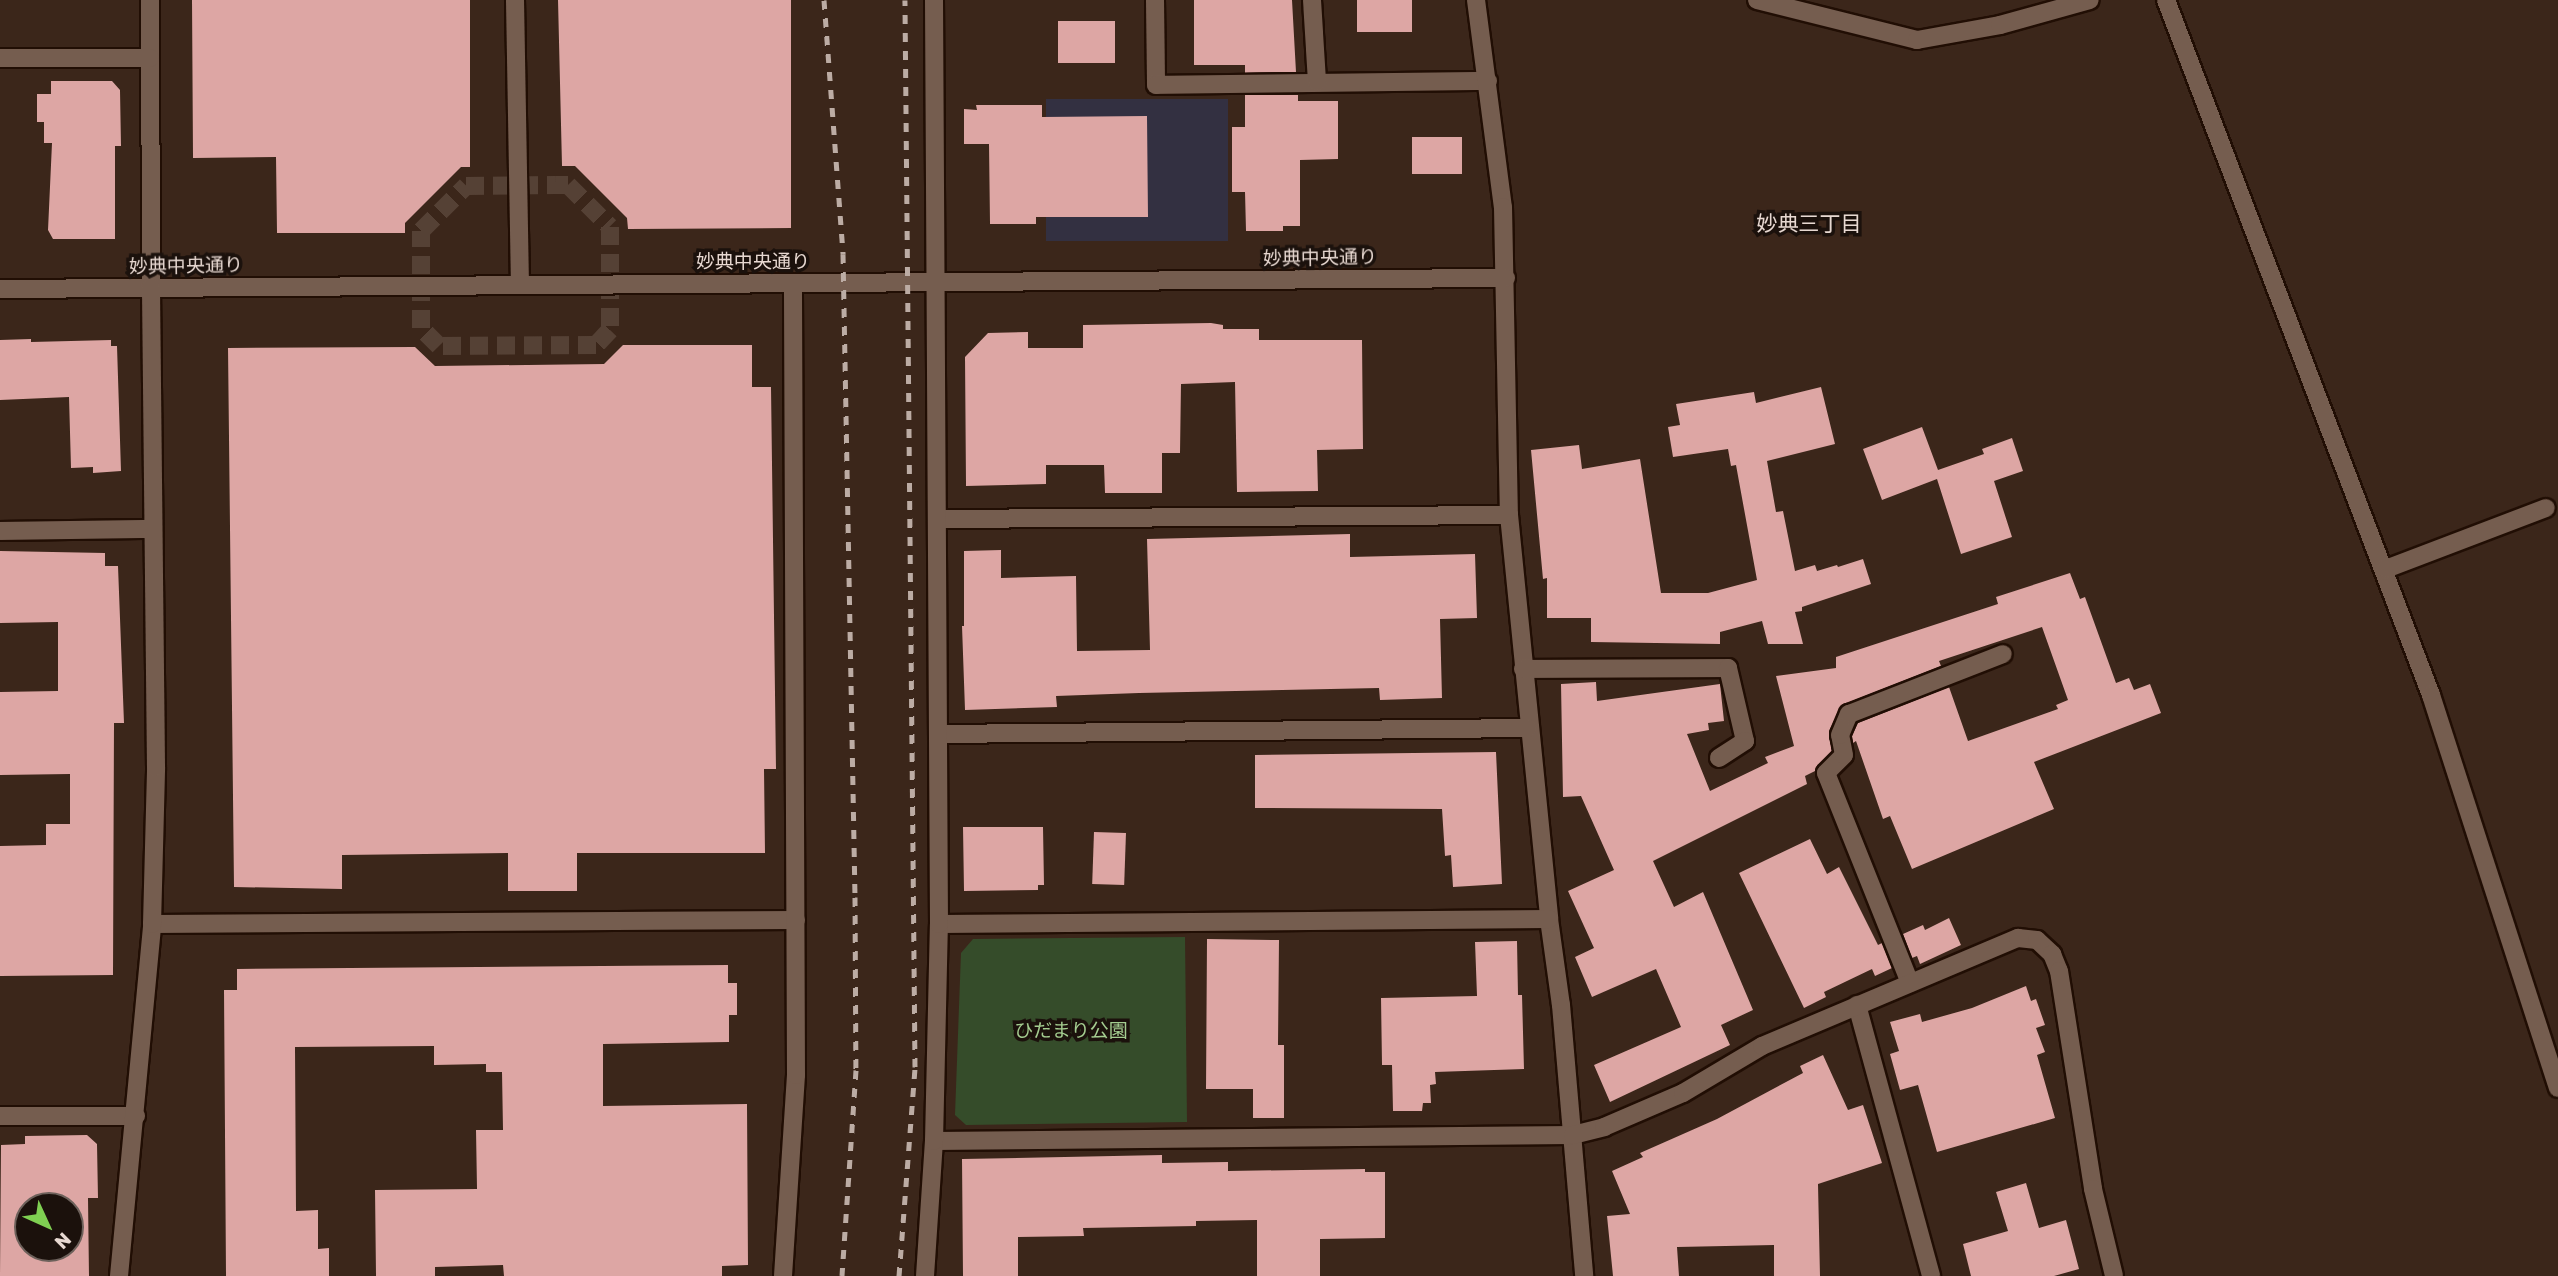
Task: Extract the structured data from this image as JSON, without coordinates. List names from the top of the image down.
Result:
{
  "streets": {
    "street": ["妙典中央通り"]
  },
  "districts": ["妙典三丁目"],
  "parks": ["ひだまり公園"],
  "north": "bottom right"
}
